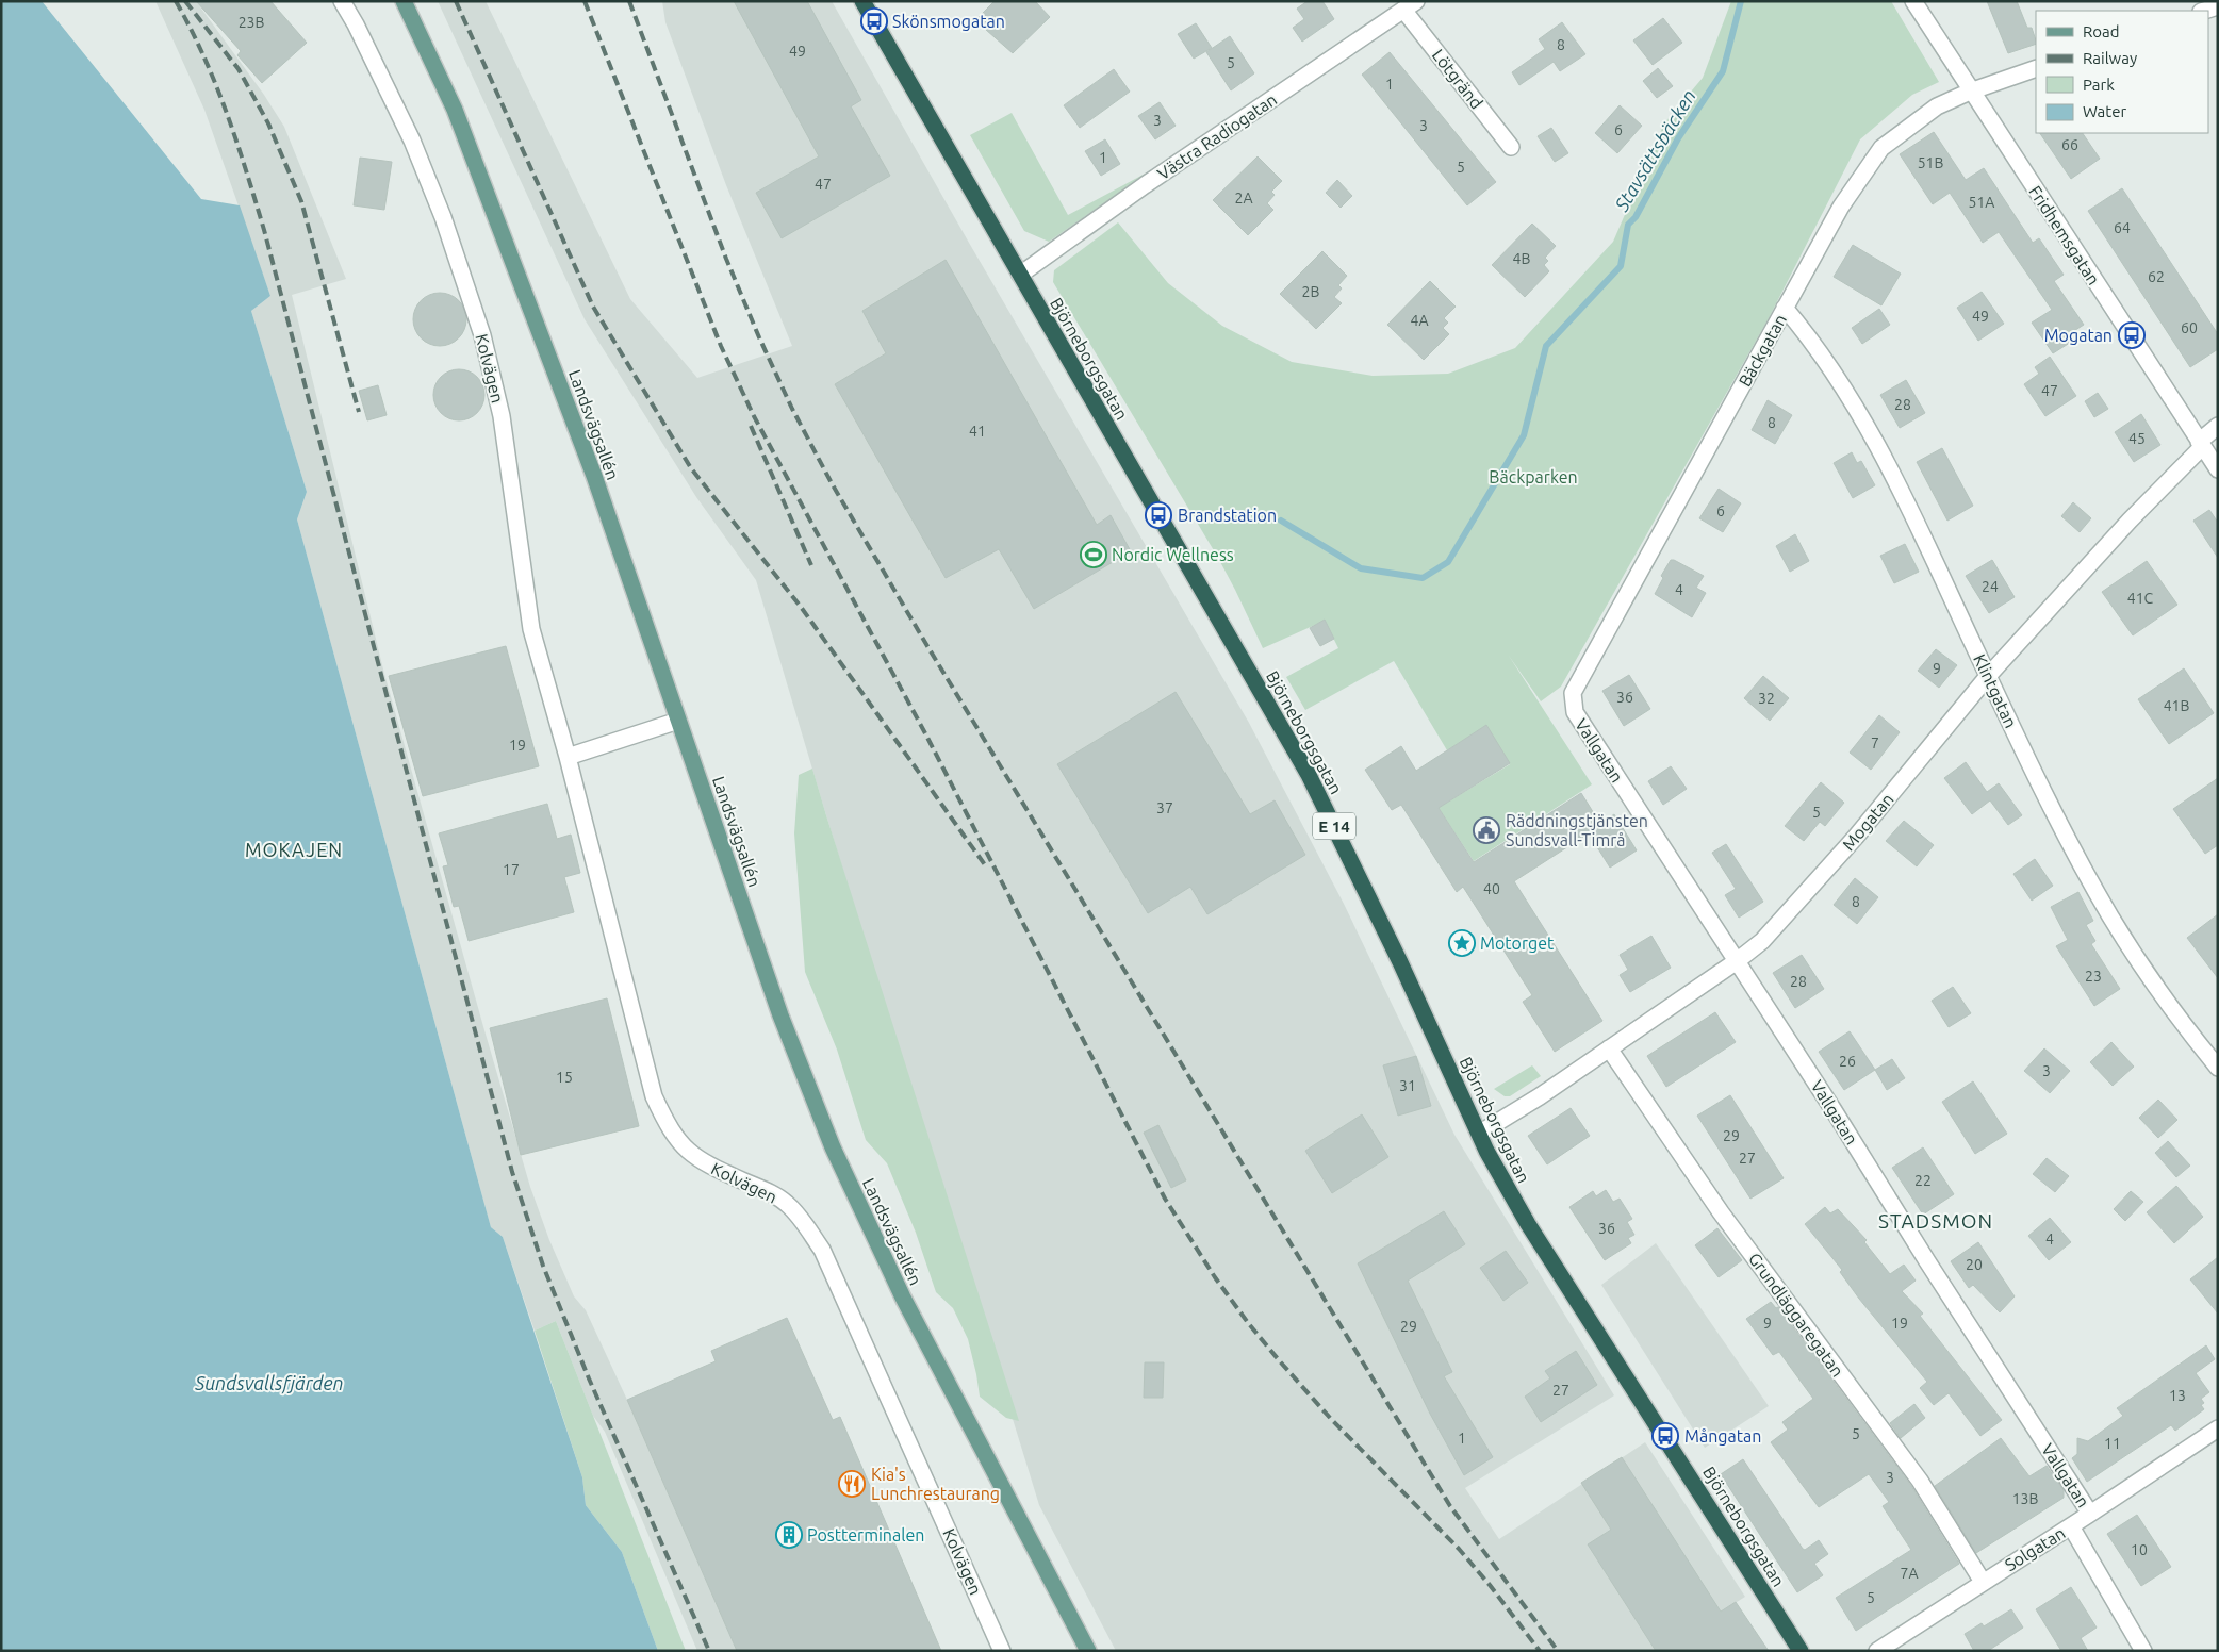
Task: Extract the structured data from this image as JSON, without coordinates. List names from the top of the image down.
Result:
{
  "streets": {
    "highway": ["Björneborgsgatan", "E 14"],
    "main road": ["Landsvägsallén"],
    "street": [
      "Lötgränd",
      "Västra Radiogatan",
      "Fridhemsgatan",
      "Bäckgatan",
      "Kolvägen",
      "Klintgatan",
      "Vallgatan",
      "Mogatan",
      "Grundläggaregatan",
      "Solgatan"
    ]
  },
  "crossings": [
    ["Lötgränd", "Västra Radiogatan"],
    ["Västra Radiogatan", "Björneborgsgatan"],
    ["Fridhemsgatan", "Bäckgatan"],
    ["Fridhemsgatan", "Mogatan"],
    ["Bäckgatan", "Klintgatan"],
    ["Bäckgatan", "Vallgatan"],
    ["Björneborgsgatan", "Mogatan"],
    ["Klintgatan", "Mogatan"],
    ["Vallgatan", "Mogatan"],
    ["Vallgatan", "Solgatan"],
    ["Mogatan", "Grundläggaregatan"],
    ["Grundläggaregatan", "Solgatan"]
  ],
  "districts": ["MOKAJEN", "STADSMON"],
  "water": ["Stavsättsbäcken", "Sundsvallsfjärden"],
  "parks": ["Bäckparken"],
  "places": {
    "bus stop": [
      "Skönsmogatan",
      "Mogatan",
      "Brandstation",
      "Mångatan"
    ],
    "sports": ["Nordic Wellness"],
    "public building": ["Räddningstjänsten Sundsvall-Timrå"],
    "place": ["Motorget"],
    "restaurant": ["Kia's Lunchrestaurang"],
    "building": ["Postterminalen"]
  },
  "house_numbers": [
    "23B",
    "8",
    "49",
    "5",
    "1",
    "3",
    "3",
    "6",
    "66",
    "1",
    "51B",
    "5",
    "47",
    "2A",
    "51A",
    "64",
    "4B",
    "62",
    "2B",
    "49",
    "4A",
    "60",
    "47",
    "28",
    "8",
    "41",
    "45",
    "6",
    "24",
    "4",
    "41C",
    "9",
    "36",
    "32",
    "41B",
    "7",
    "19",
    "37",
    "5",
    "17",
    "40",
    "8",
    "23",
    "28",
    "26",
    "3",
    "15",
    "31",
    "29",
    "27",
    "22",
    "36",
    "4",
    "20",
    "9",
    "19",
    "29",
    "27",
    "13",
    "5",
    "1",
    "11",
    "3",
    "13B",
    "10",
    "7A",
    "5"
  ],
  "legend": [
    "Road",
    "Railway",
    "Park",
    "Water"
  ]
}
